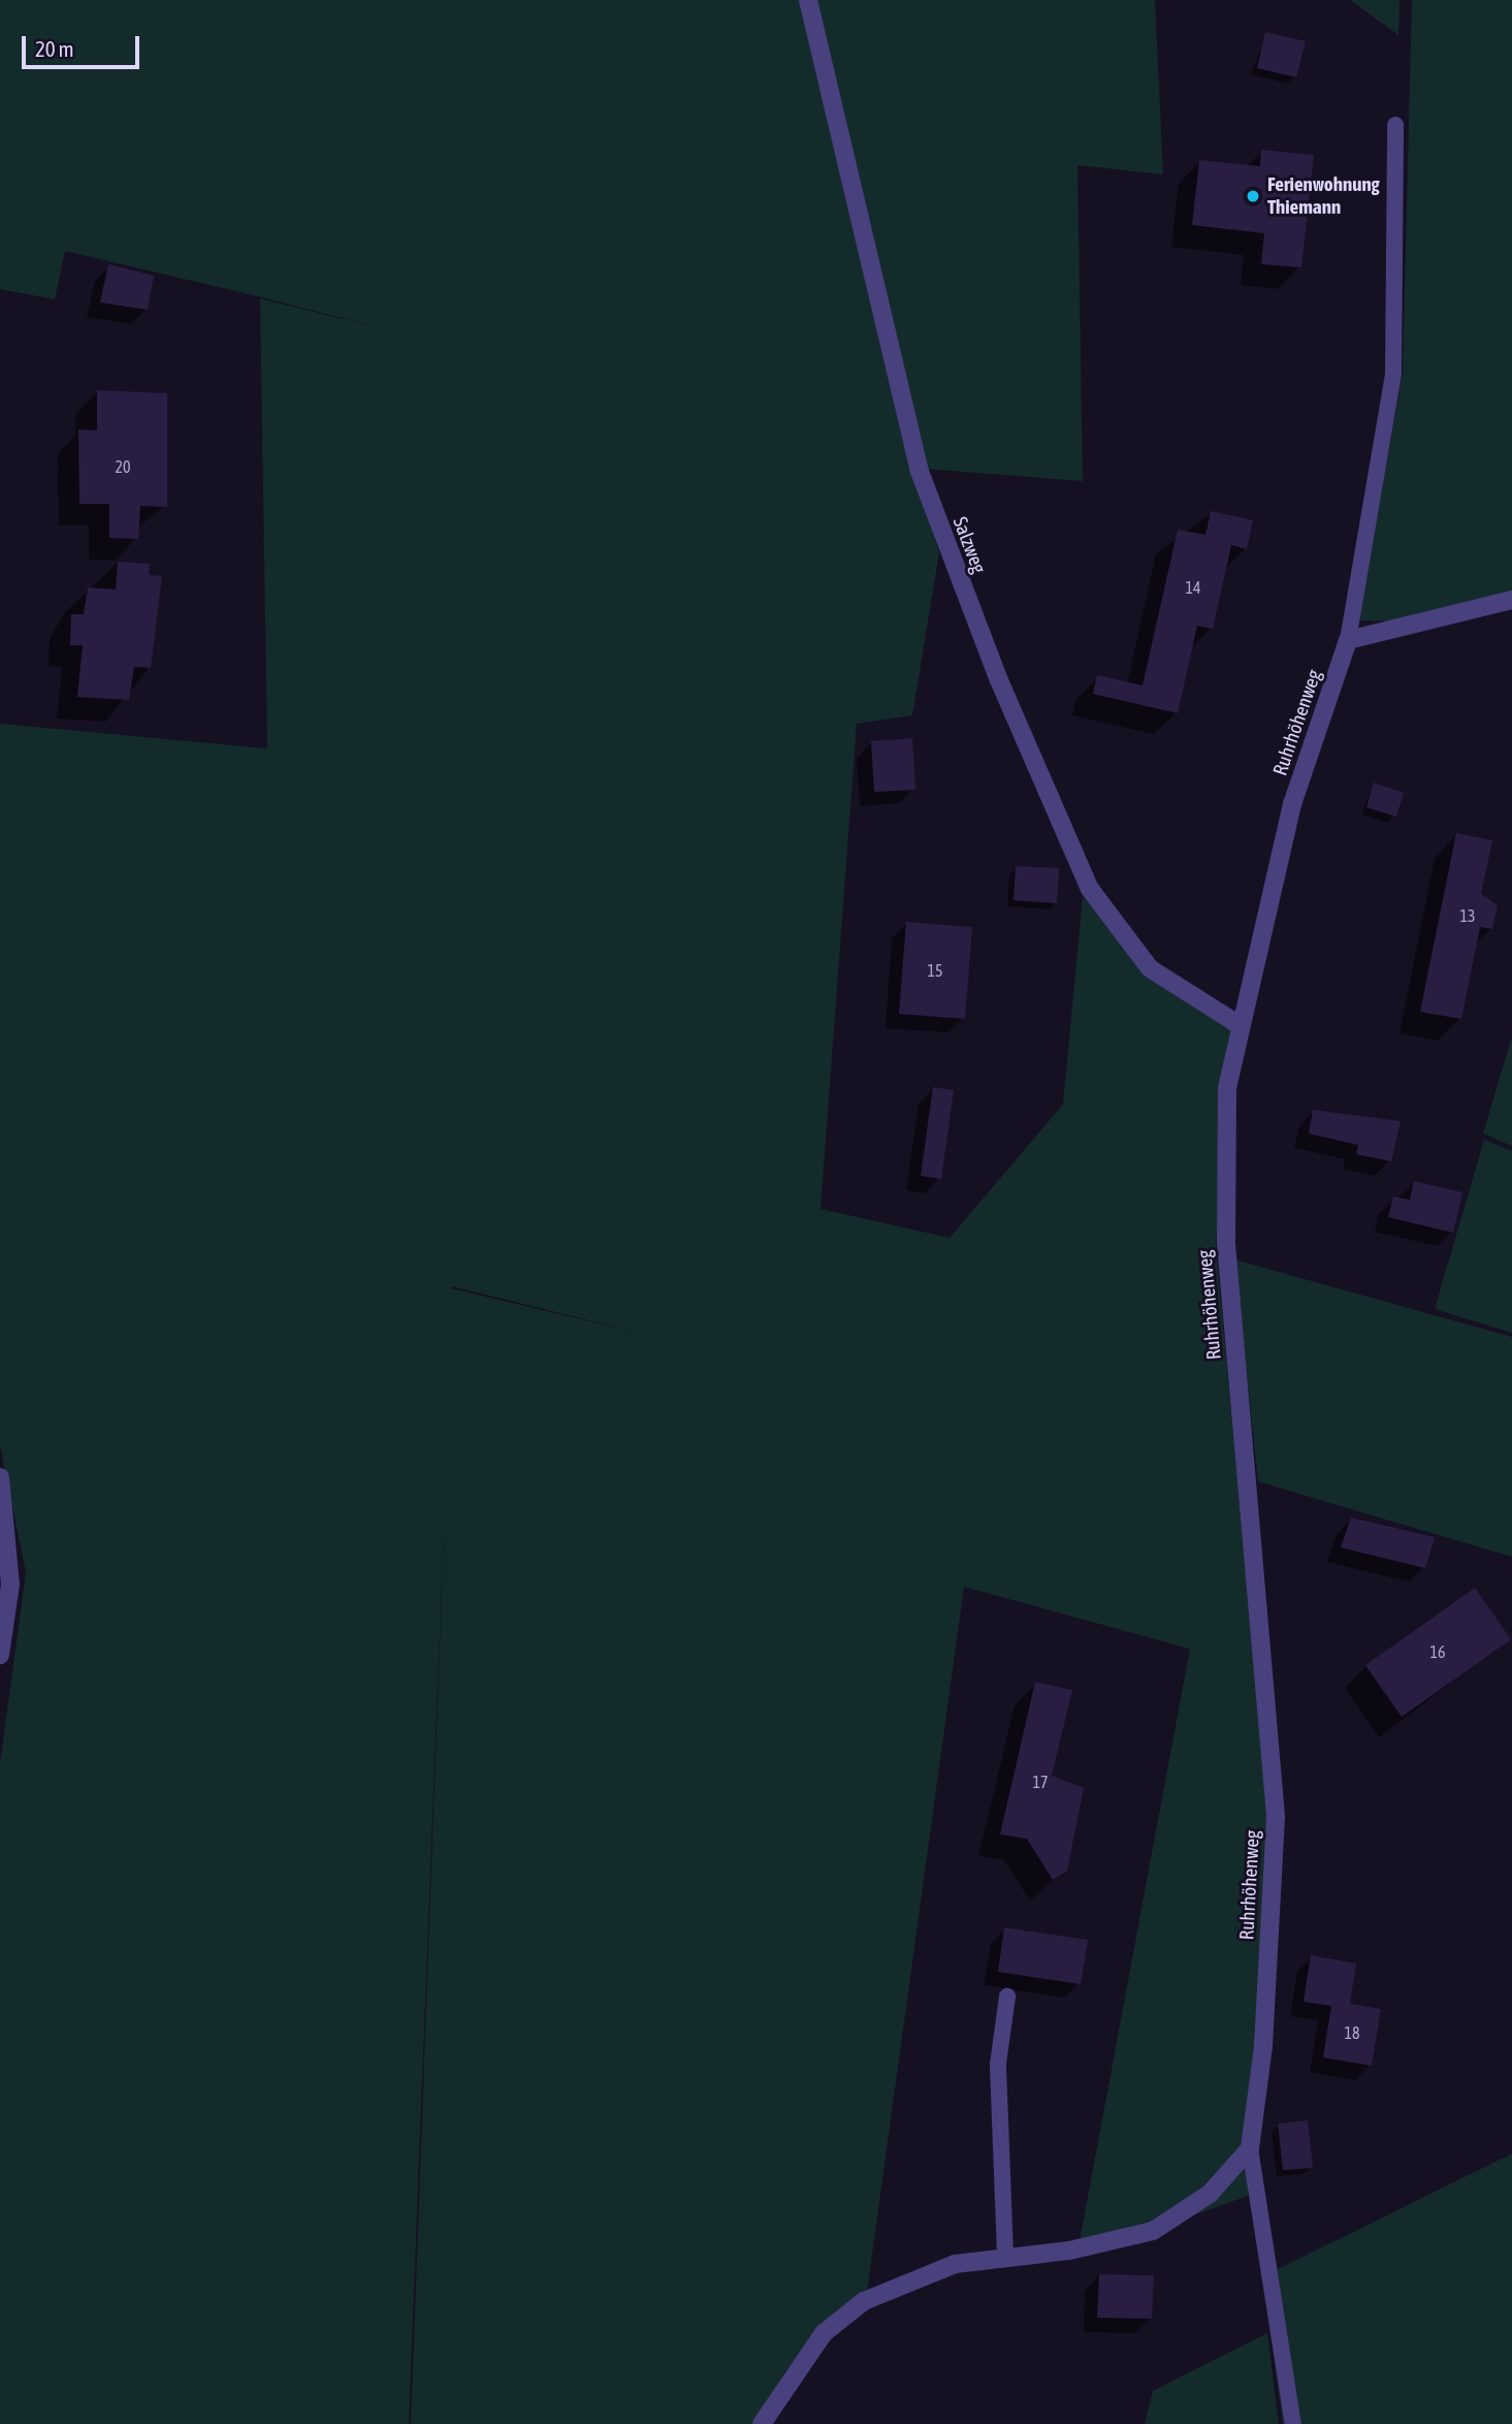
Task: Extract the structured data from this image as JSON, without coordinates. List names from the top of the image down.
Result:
{
  "streets": {
    "street": ["Salzweg", "Ruhrhöhenweg"]
  },
  "crossings": [
    ["Salzweg", "Ruhrhöhenweg"]
  ],
  "places": ["Ferienwohnung Thiemann"],
  "house_numbers": [
    "20",
    "14",
    "13",
    "15",
    "16",
    "17",
    "18"
  ],
  "scale_bar": "20 m"
}
